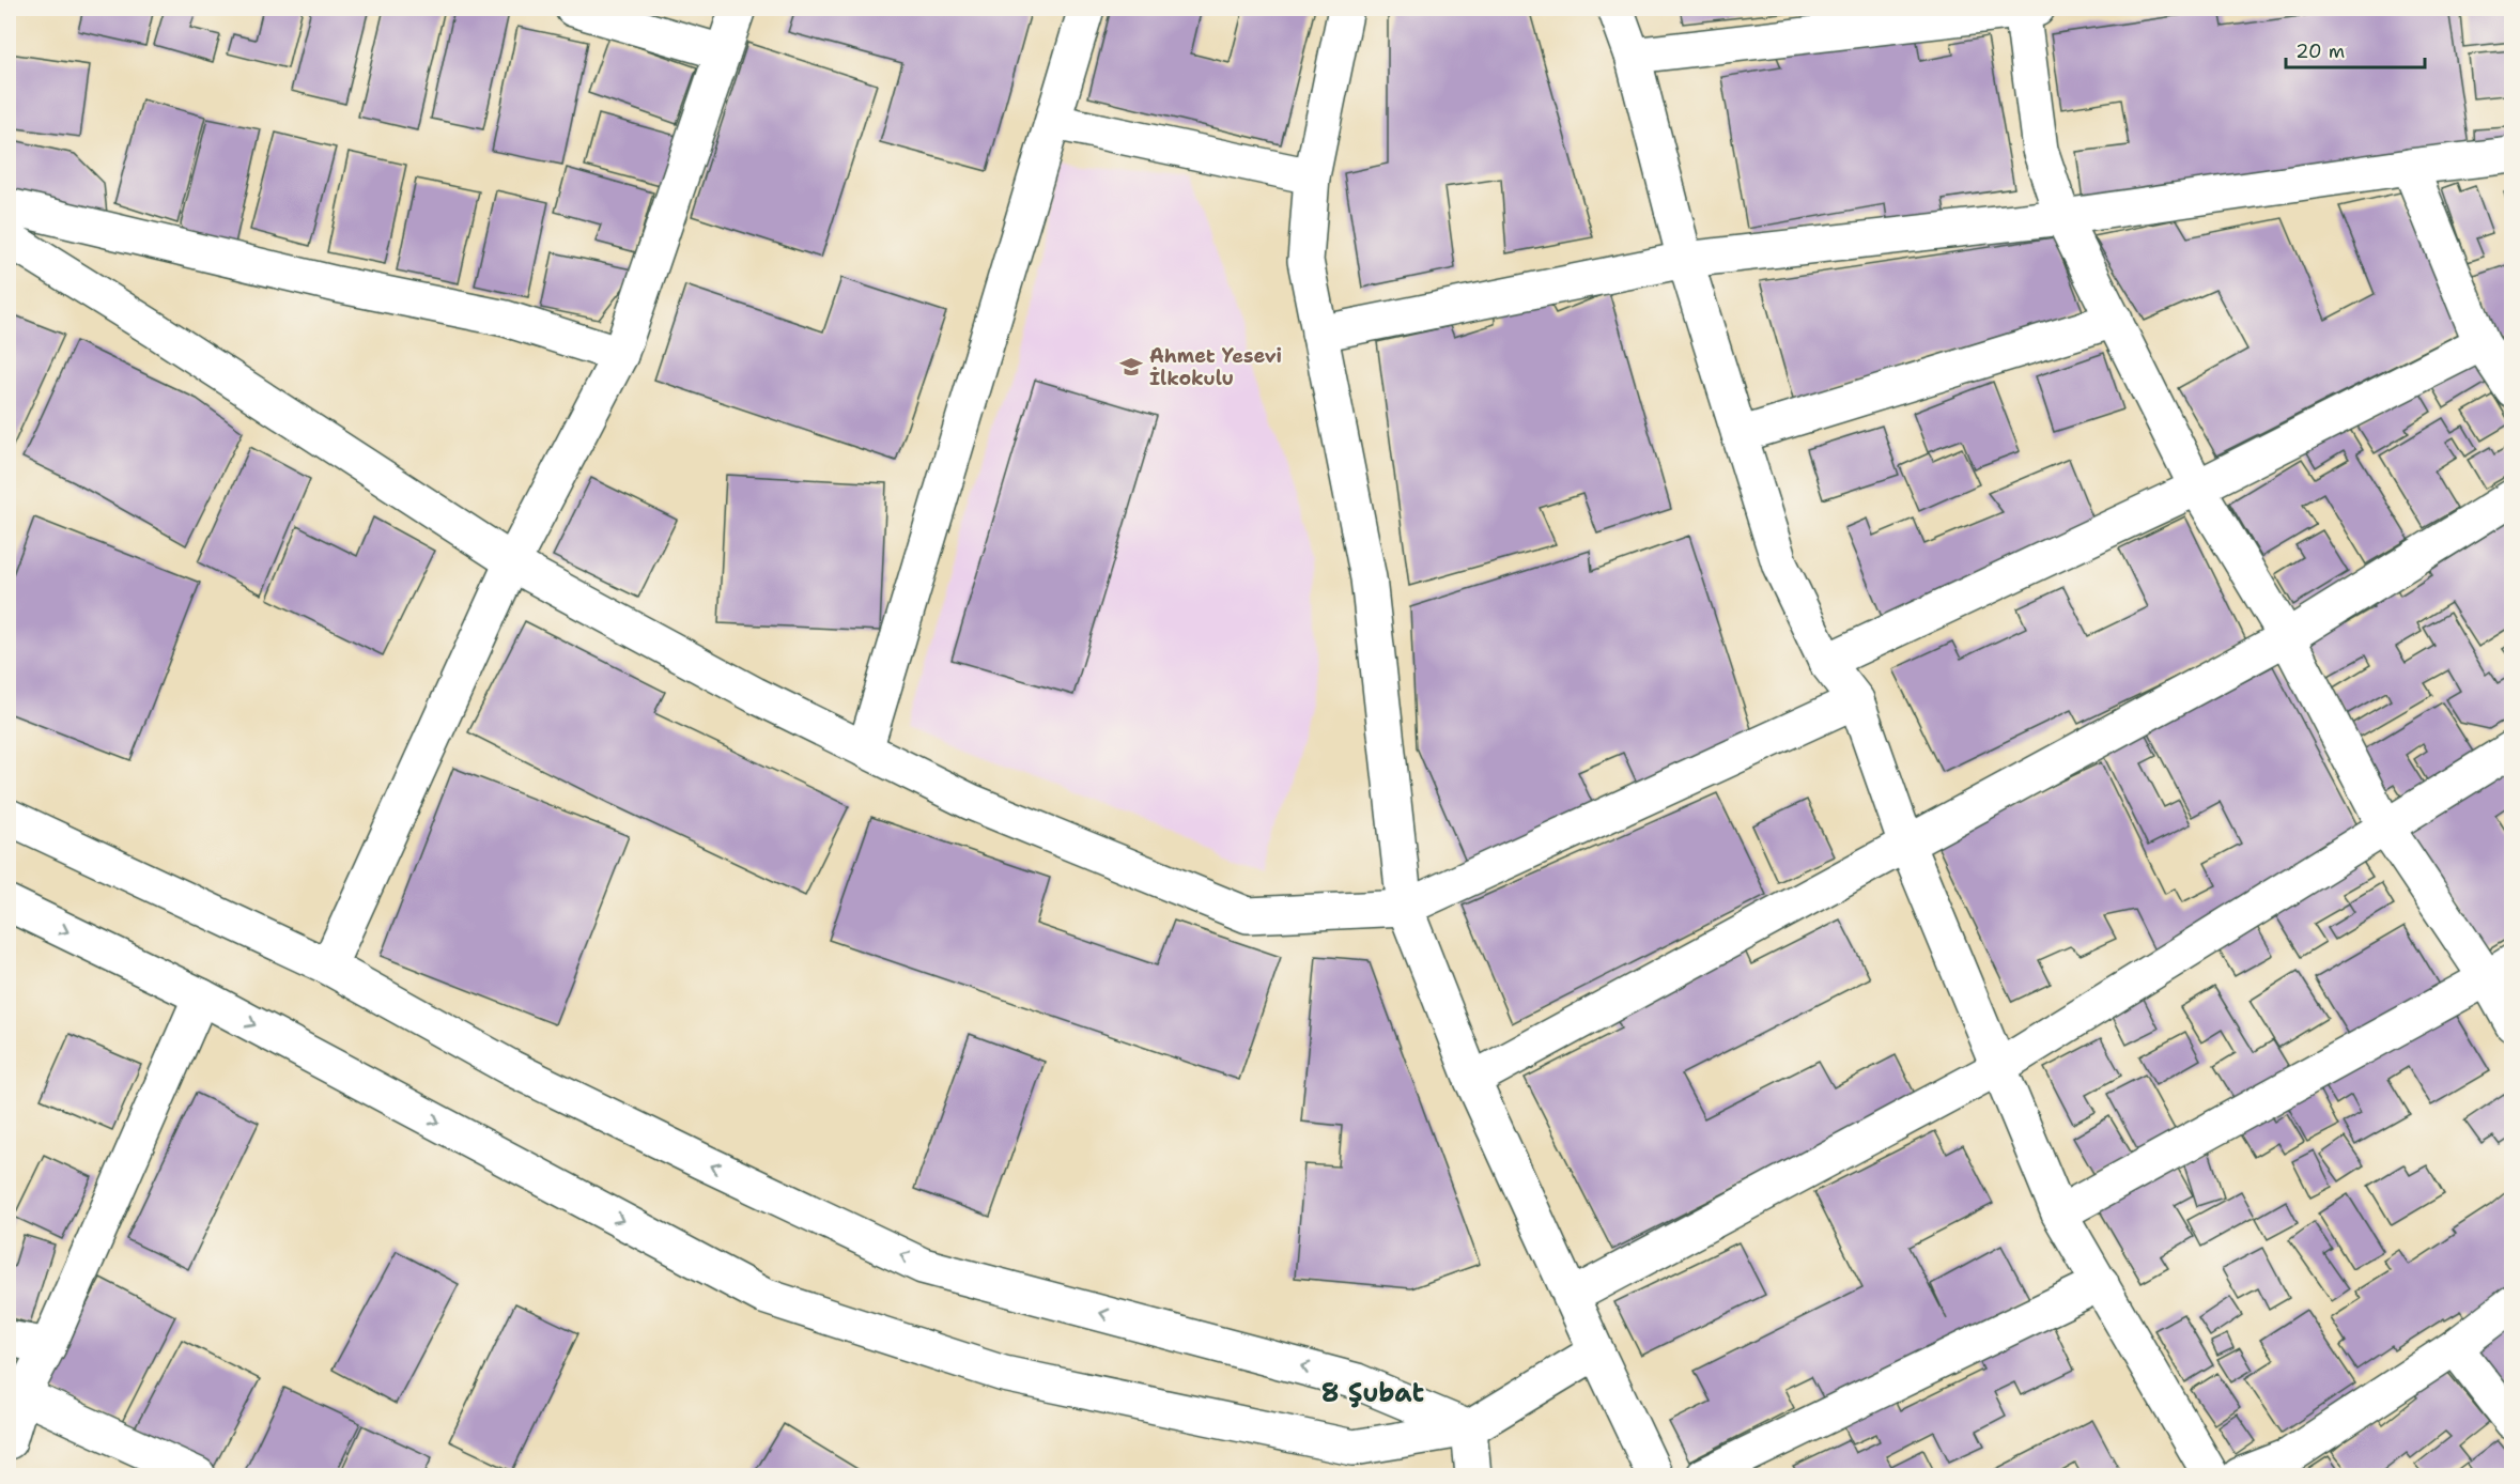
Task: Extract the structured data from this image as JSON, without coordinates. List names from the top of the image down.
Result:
{
  "districts": ["8 Şubat"],
  "places": {
    "school or university": ["Ahmet Yesevi İlkokulu"]
  },
  "scale_bar": "20 m"
}
